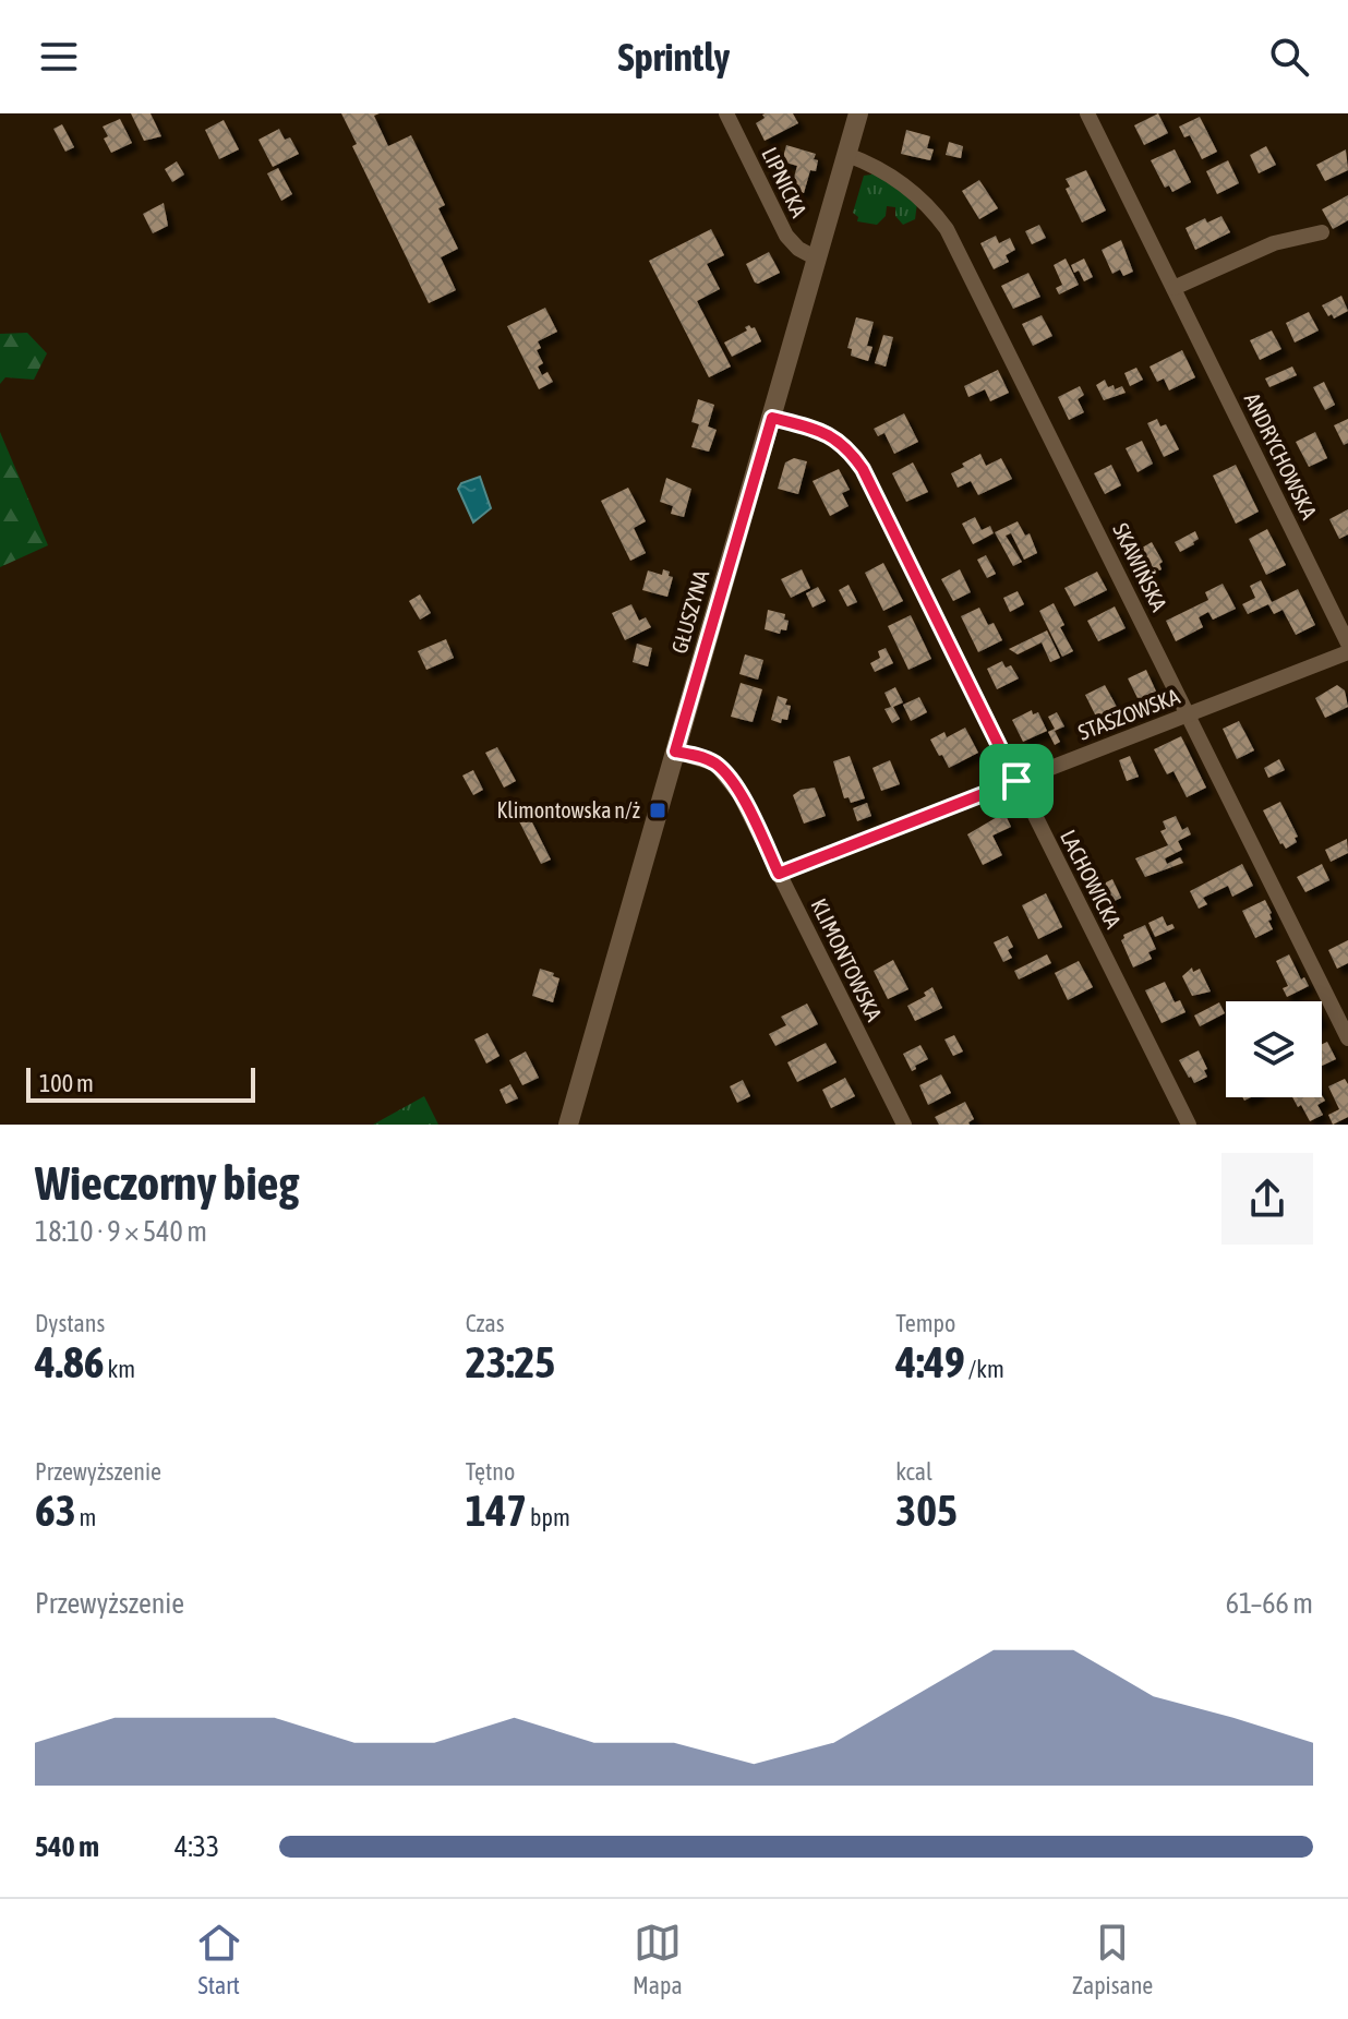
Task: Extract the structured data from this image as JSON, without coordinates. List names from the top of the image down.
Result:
{
  "streets": {
    "street": [
      "LIPNICKA",
      "ANDRYCHOWSKA",
      "SKAWIŃSKA",
      "GŁUSZYNA",
      "STASZOWSKA",
      "LACHOWICKA",
      "KLIMONTOWSKA"
    ]
  },
  "crossings": [
    ["LIPNICKA", "GŁUSZYNA"],
    ["SKAWIŃSKA", "GŁUSZYNA"],
    ["SKAWIŃSKA", "STASZOWSKA"],
    ["GŁUSZYNA", "LACHOWICKA"],
    ["GŁUSZYNA", "KLIMONTOWSKA"],
    ["STASZOWSKA", "LACHOWICKA"],
    ["STASZOWSKA", "KLIMONTOWSKA"]
  ],
  "places": {
    "transit": ["Klimontowska n/ż"]
  },
  "scale_bar": "100 m",
  "page": {
    "header": "Sprintly",
    "scale": "100 m",
    "heading": ["Wieczorny bieg", "18:10 · 9 × 540 m"],
    "stats": [
      ["Dystans", "4.86 km"],
      ["Czas", "23:25"],
      ["Tempo", "4:49 /km"],
      ["Przewyższenie", "63 m"],
      ["Tętno", "147 bpm"],
      ["kcal", "305"]
    ],
    "chart": ["Przewyższenie", "61–66 m"],
    "list": [
      {
        "name": "540 m",
        "note": "4:33"
      }
    ],
    "tabs": ["Start", "Mapa", "Zapisane"]
  }
}
